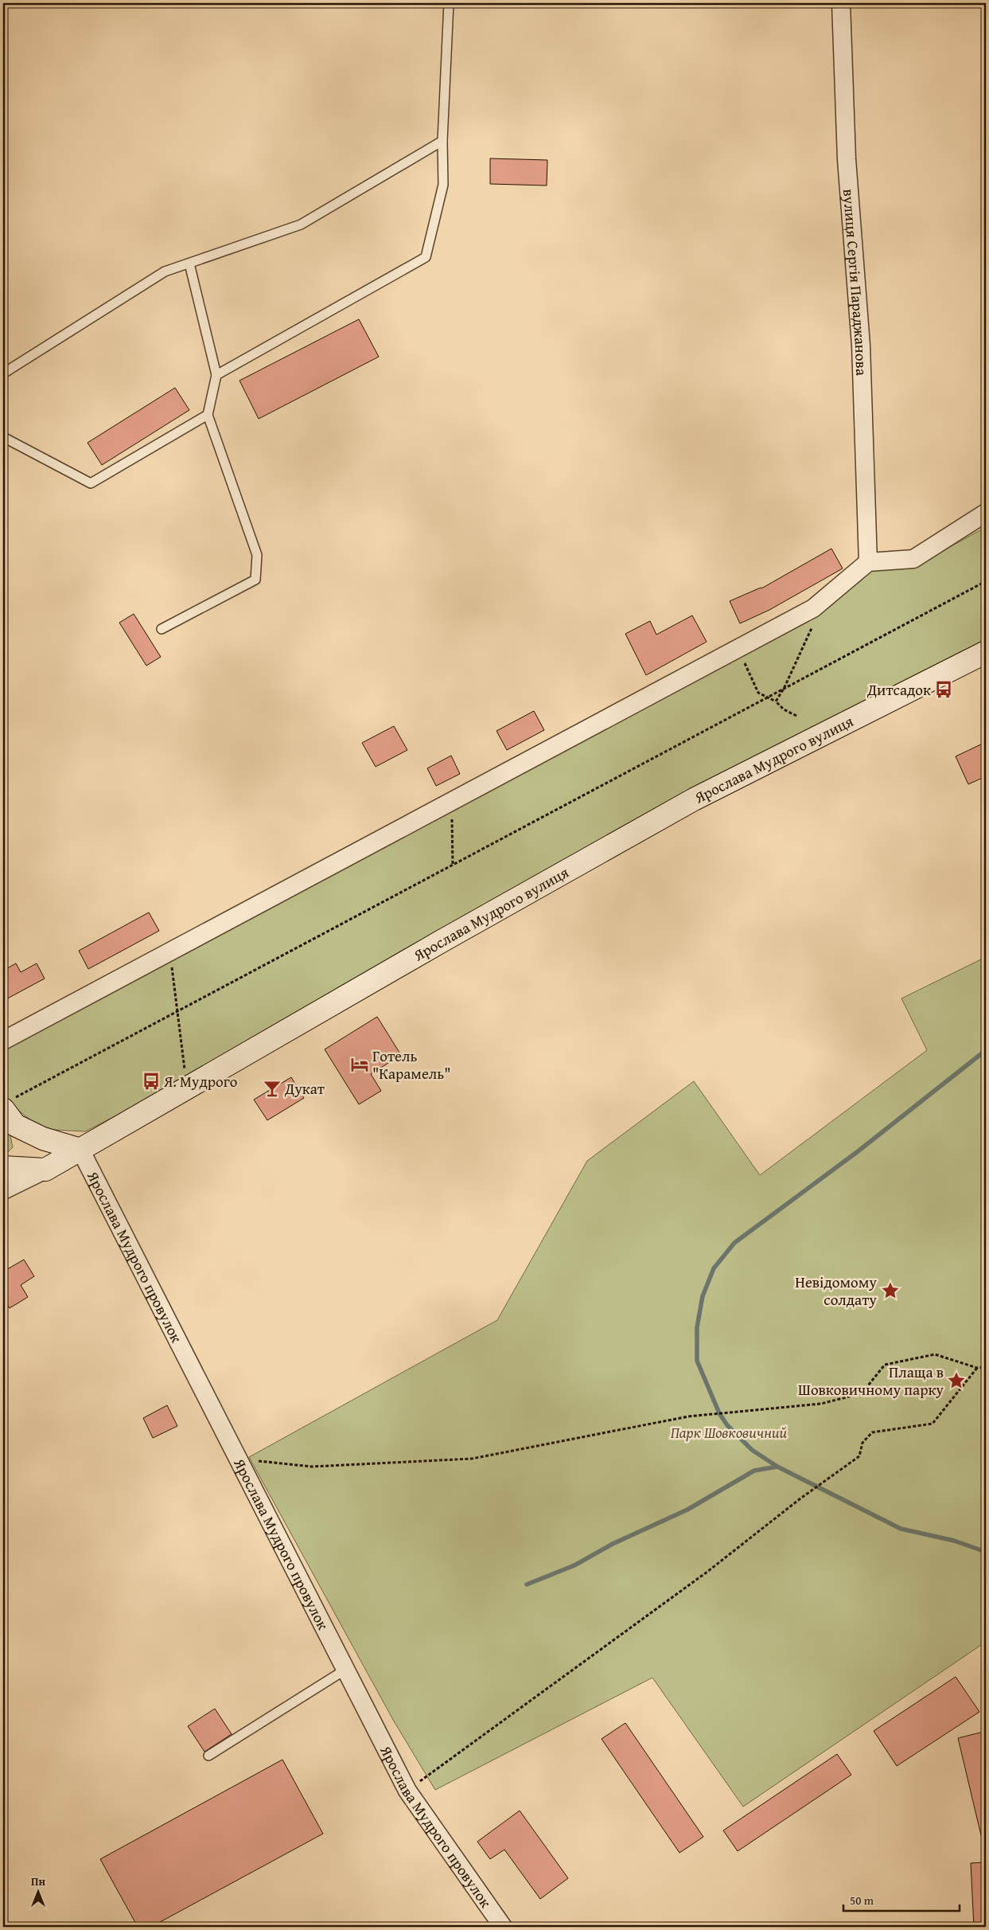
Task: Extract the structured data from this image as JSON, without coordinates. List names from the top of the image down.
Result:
{
  "streets": {
    "street": ["вулиця Сергія Параджанова", "Ярослава Мудрого вулиця", "Ярослава Мудрого провулок"]
  },
  "crossings": [
    ["Ярослава Мудрого вулиця", "Ярослава Мудрого провулок"]
  ],
  "parks": ["Парк Шовковичний"],
  "places": {
    "bus stop": ["Дитсадок", "Я. Мудрого"],
    "hotel": ["Готель \"Карамель\""],
    "bar": ["Дукат"],
    "place": ["Невідомому солдату", "Плаща в Шовковичному парку"]
  },
  "scale_bar": "50 m",
  "north": "top"
}
